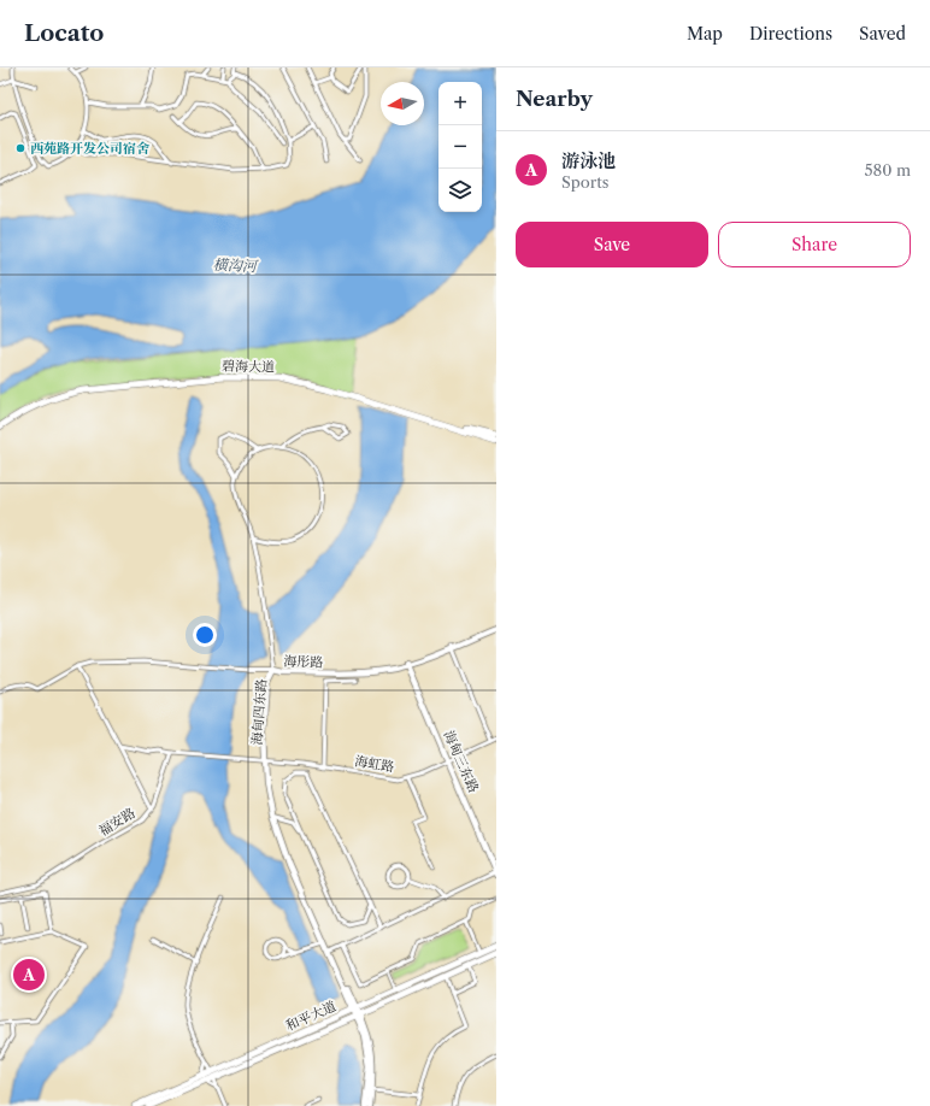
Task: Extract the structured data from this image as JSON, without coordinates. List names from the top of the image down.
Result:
{
  "streets": {
    "main road": [
      "碧海大道",
      "海彤路",
      "海甸四东路",
      "和平大道"
    ],
    "street": ["海虹路", "福安路"]
  },
  "crossings": [
    ["海彤路", "海甸四东路"],
    ["海甸四东路", "海虹路"],
    ["海甸四东路", "和平大道"]
  ],
  "water": ["横沟河"],
  "places": ["西苑路开发公司宿舍"],
  "north": "left",
  "page": {
    "header": "Locato",
    "nav": ["Map", "Directions", "Saved"],
    "heading": "Nearby",
    "map_buttons": ["+", "−"],
    "list": [
      {
        "mark": "A",
        "name": "游泳池",
        "note": "Sports",
        "value": "580 m"
      }
    ],
    "buttons": ["Save", "Share"],
    "pins": "A"
  }
}
